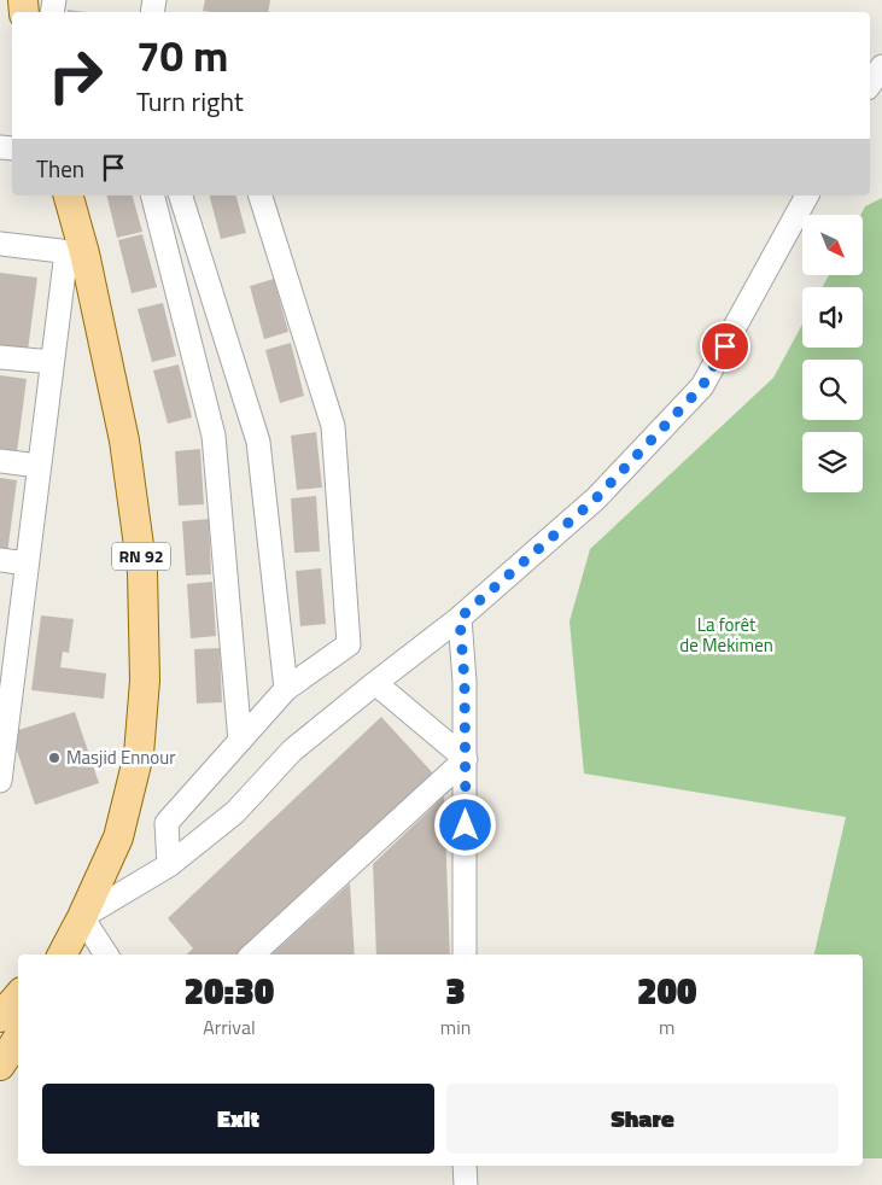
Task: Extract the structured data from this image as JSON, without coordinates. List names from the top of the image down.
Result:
{
  "streets": {
    "main road": ["RN 92"]
  },
  "parks": ["La forêt de Mekimen"],
  "places": ["Masjid Ennour"],
  "north": "bottom right",
  "page": {
    "turn": ["70 m", "Turn right"],
    "then": "Then",
    "eta": [
      "20:30",
      "Arrival",
      "3",
      "min",
      "200",
      "m"
    ],
    "buttons": ["Exit", "Share"]
  }
}
